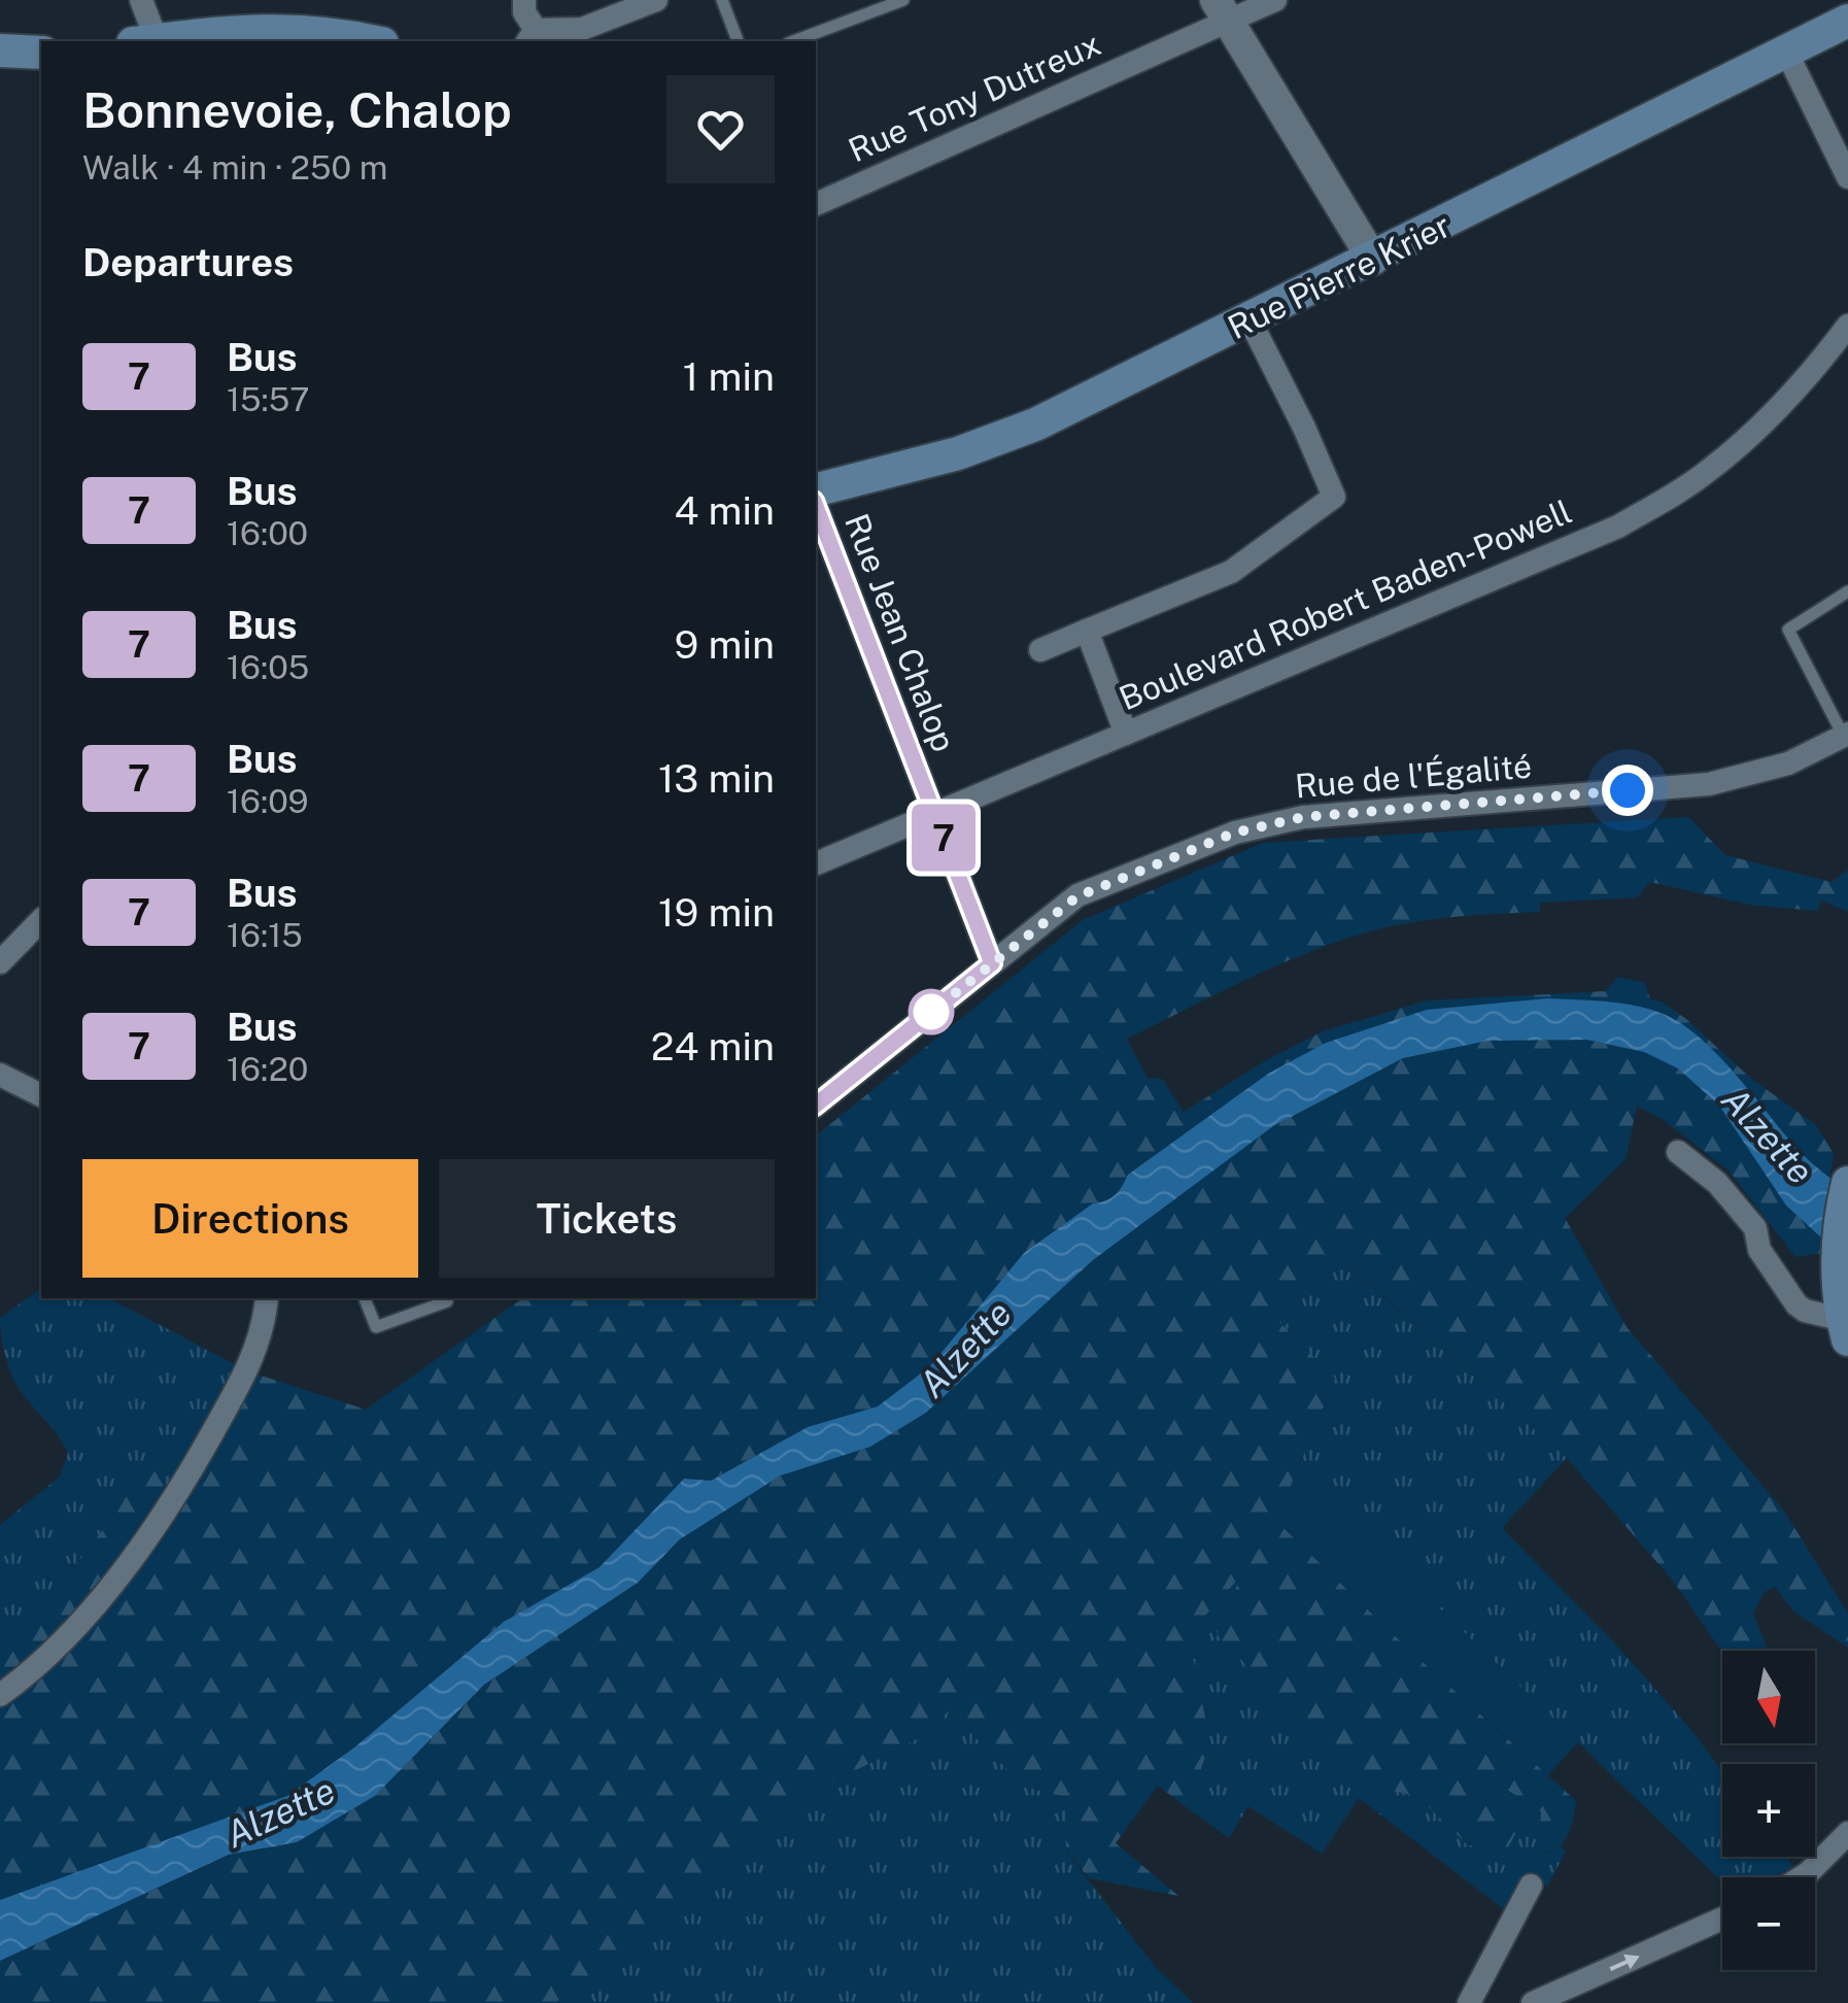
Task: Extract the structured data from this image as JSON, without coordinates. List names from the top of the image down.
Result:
{
  "streets": {
    "main road": ["Rue Pierre Krier"],
    "street": [
      "Rue Tony Dutreux",
      "Boulevard Robert Baden-Powell",
      "Rue Jean Chalop",
      "Rue de l'Égalité"
    ]
  },
  "crossings": [
    ["Boulevard Robert Baden-Powell", "Rue Jean Chalop"],
    ["Rue Jean Chalop", "Rue de l'Égalité"]
  ],
  "water": ["Alzette"],
  "lines": ["bus line 7"],
  "north": "bottom",
  "page": {
    "on_map": "7",
    "heading": [
      ["Bonnevoie, Chalop", "Walk · 4 min · 250 m"],
      "Departures"
    ],
    "list": [
      {
        "mark": "7",
        "name": "Bus",
        "note": "15:57",
        "value": "1 min"
      },
      {
        "mark": "7",
        "name": "Bus",
        "note": "16:00",
        "value": "4 min"
      },
      {
        "mark": "7",
        "name": "Bus",
        "note": "16:05",
        "value": "9 min"
      },
      {
        "mark": "7",
        "name": "Bus",
        "note": "16:09",
        "value": "13 min"
      },
      {
        "mark": "7",
        "name": "Bus",
        "note": "16:15",
        "value": "19 min"
      },
      {
        "mark": "7",
        "name": "Bus",
        "note": "16:20",
        "value": "24 min"
      }
    ],
    "buttons": ["Directions", "Tickets"],
    "map_buttons": ["+", "−"]
  }
}
